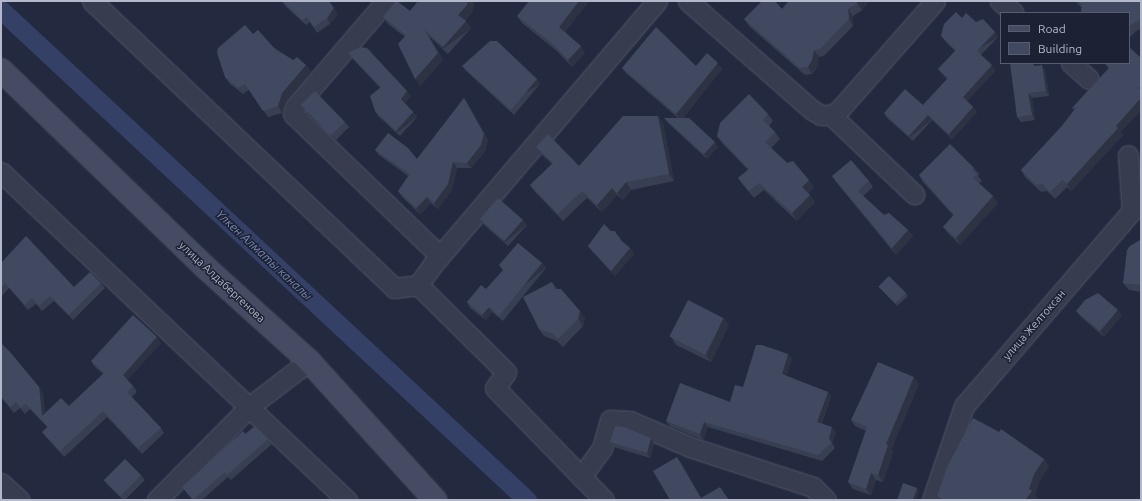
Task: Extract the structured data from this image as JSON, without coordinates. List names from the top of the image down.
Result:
{
  "streets": {
    "main road": ["улица Алдабергенова"],
    "street": ["улица Желтоксан"]
  },
  "water": ["Үлкен Алматы каналы"],
  "legend": ["Road", "Building"]
}
